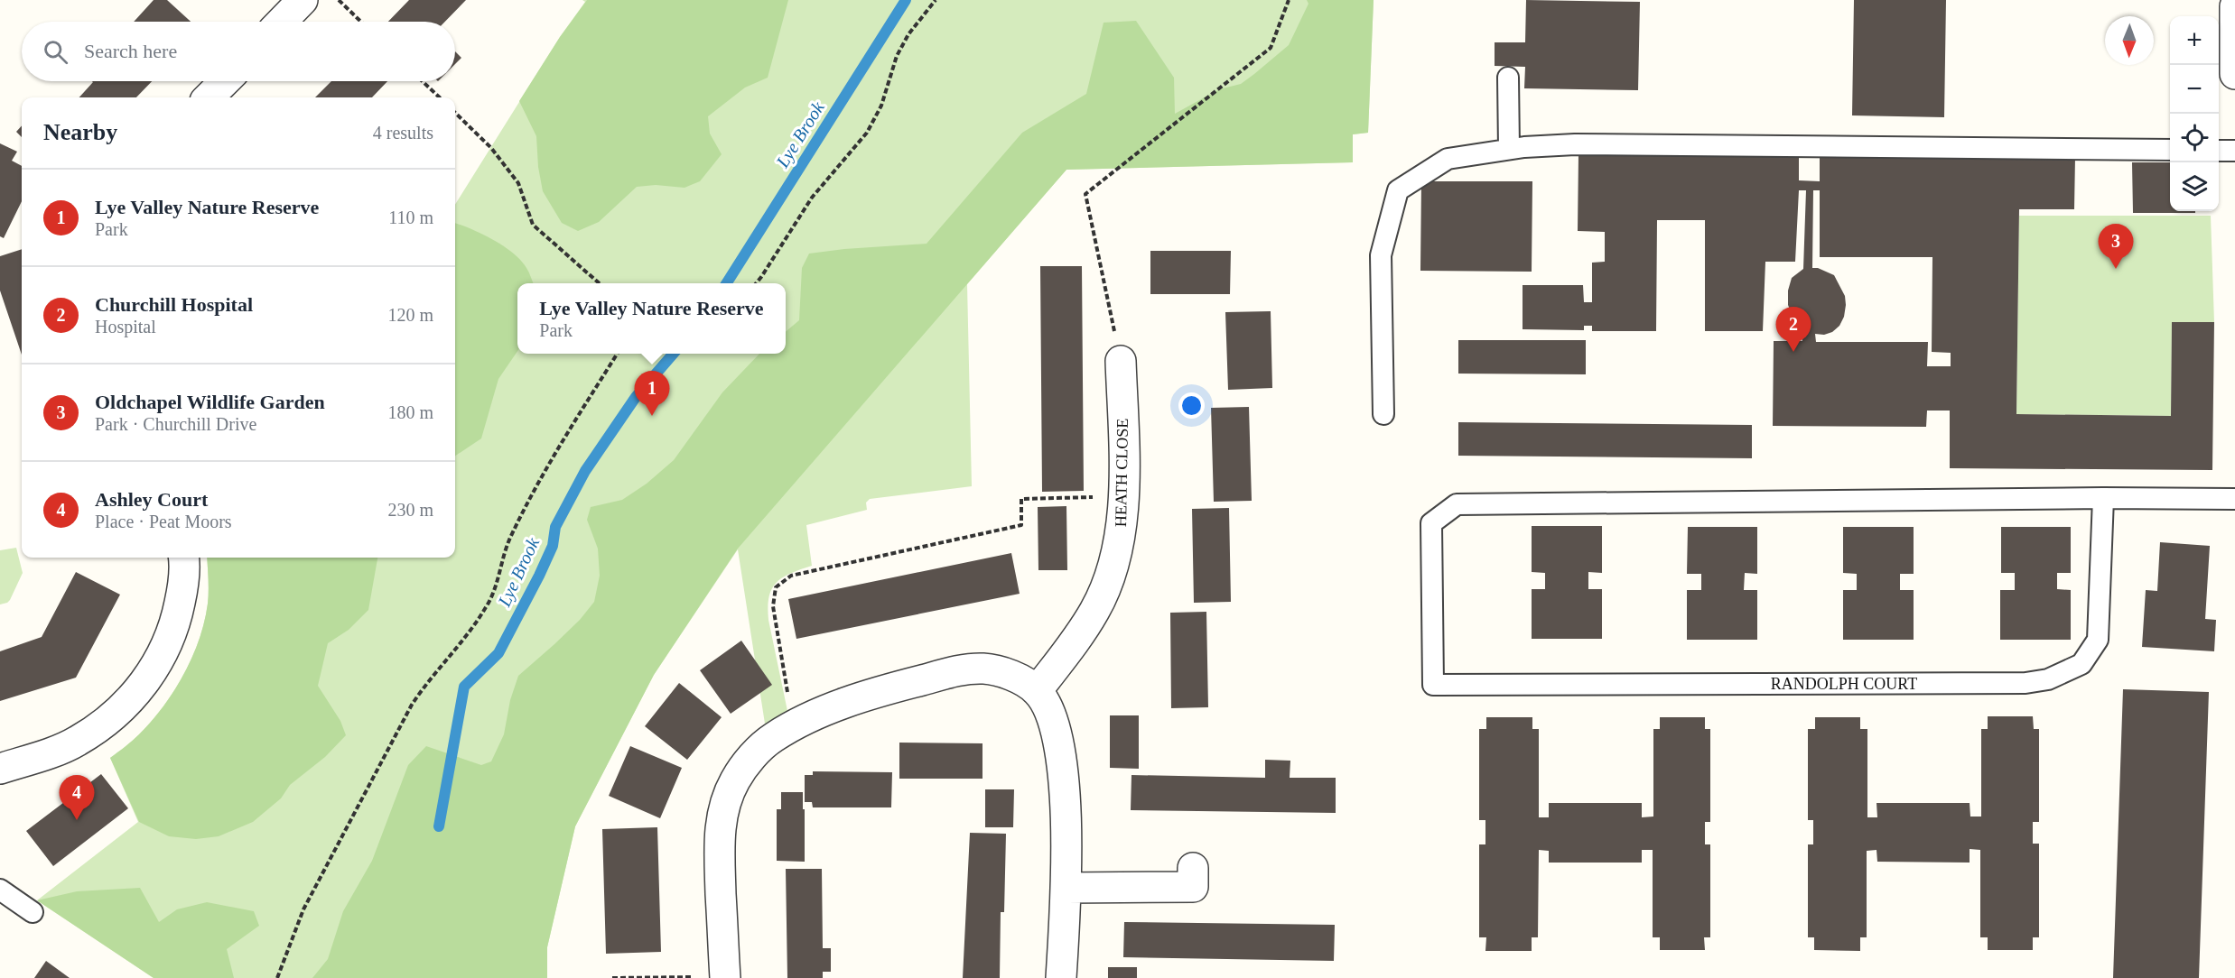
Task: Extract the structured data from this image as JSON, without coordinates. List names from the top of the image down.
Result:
{
  "streets": {
    "street": ["HEATH CLOSE"],
    "lane": ["RANDOLPH COURT"]
  },
  "water": ["Lye Brook"],
  "north": "bottom",
  "page": {
    "map_buttons": ["+", "−"],
    "search": "Search here",
    "heading": ["Nearby", "4 results"],
    "list": [
      {
        "mark": "1",
        "name": "Lye Valley Nature Reserve",
        "note": "Park",
        "value": "110 m"
      },
      {
        "mark": "2",
        "name": "Churchill Hospital",
        "note": "Hospital",
        "value": "120 m"
      },
      {
        "mark": "3",
        "name": "Oldchapel Wildlife Garden",
        "note": "Park · Churchill Drive",
        "value": "180 m"
      },
      {
        "mark": "4",
        "name": "Ashley Court",
        "note": "Place · Peat Moors",
        "value": "230 m"
      }
    ],
    "pins": [
      "3",
      "2",
      "1",
      "4"
    ],
    "popup": ["Lye Valley Nature Reserve", "Park"]
  }
}
